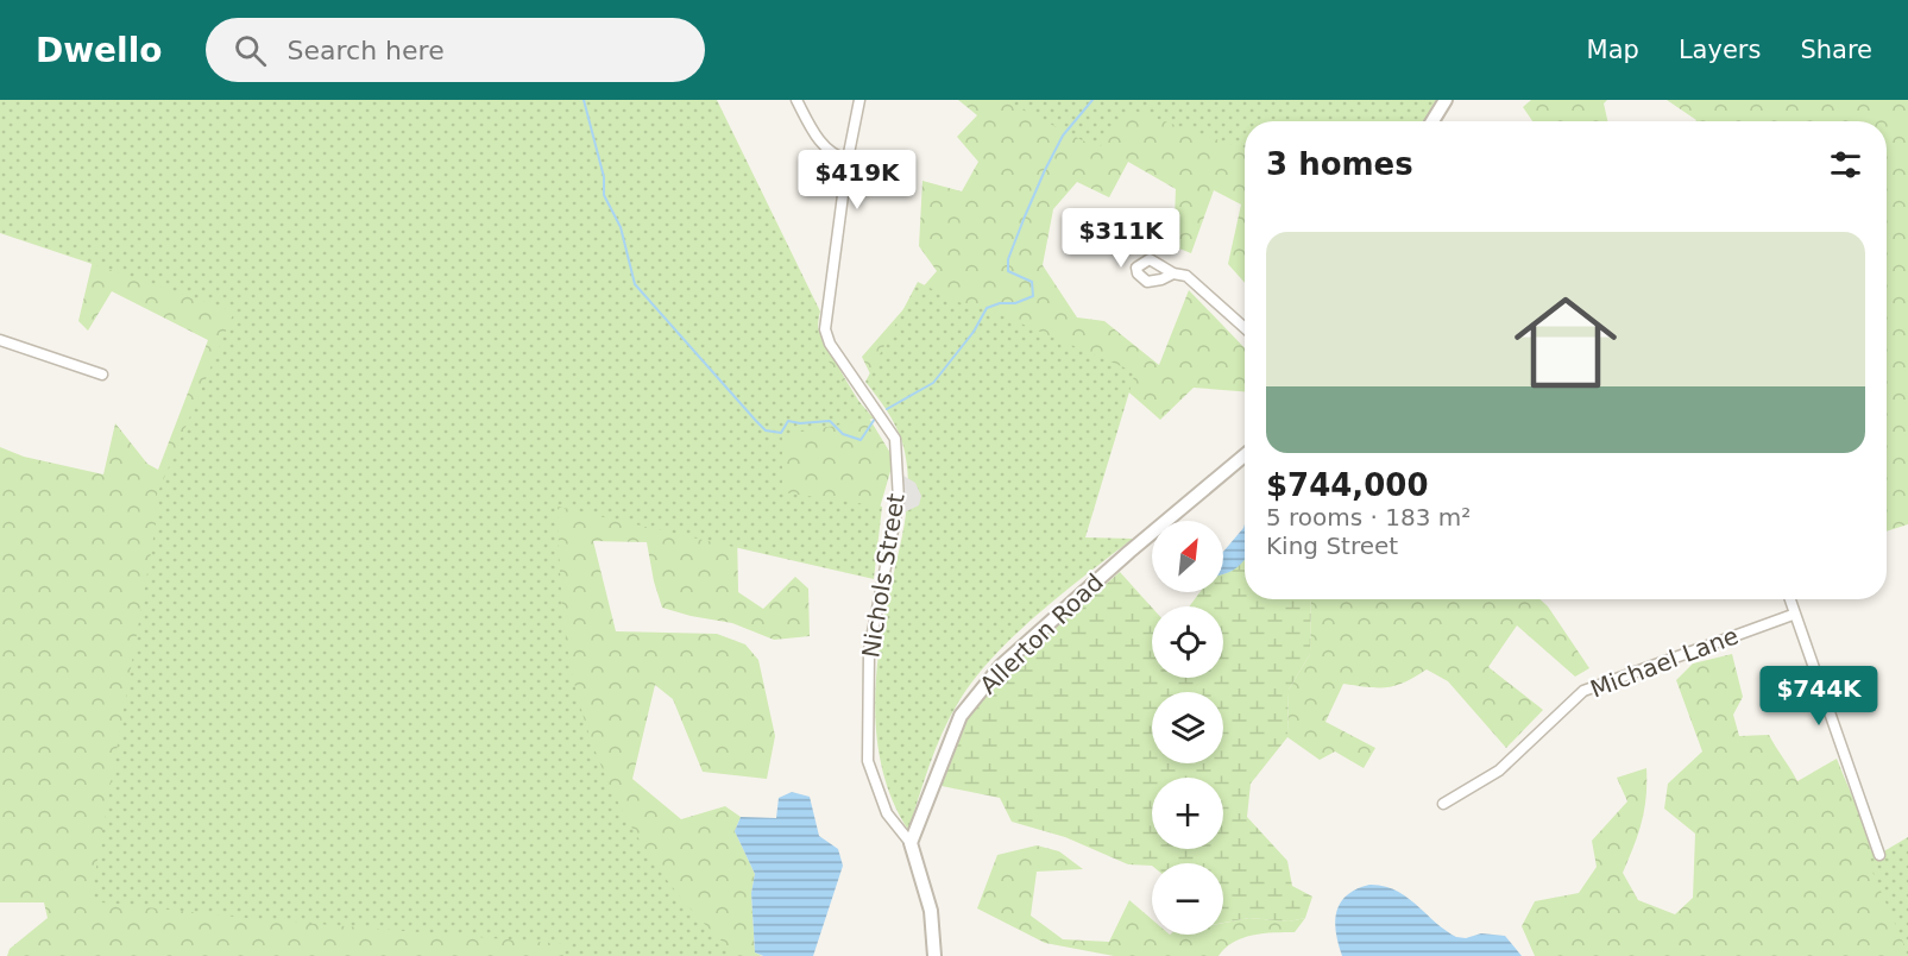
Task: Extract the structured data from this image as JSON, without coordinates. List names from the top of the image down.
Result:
{
  "streets": {
    "street": ["Nichols Street", "Allerton Road", "Michael Lane"]
  },
  "crossings": [
    ["Nichols Street", "Allerton Road"]
  ],
  "north": "top right",
  "page": {
    "header": "Dwello",
    "search": "Search here",
    "nav": ["Map", "Layers", "Share"],
    "heading": "3 homes",
    "price": ["$419K", "$311K", "$744K"],
    "list": [
      {
        "name": "$744,000",
        "note": "5 rooms · 183 m² · King Street"
      }
    ],
    "map_buttons": ["+", "−"]
  }
}
